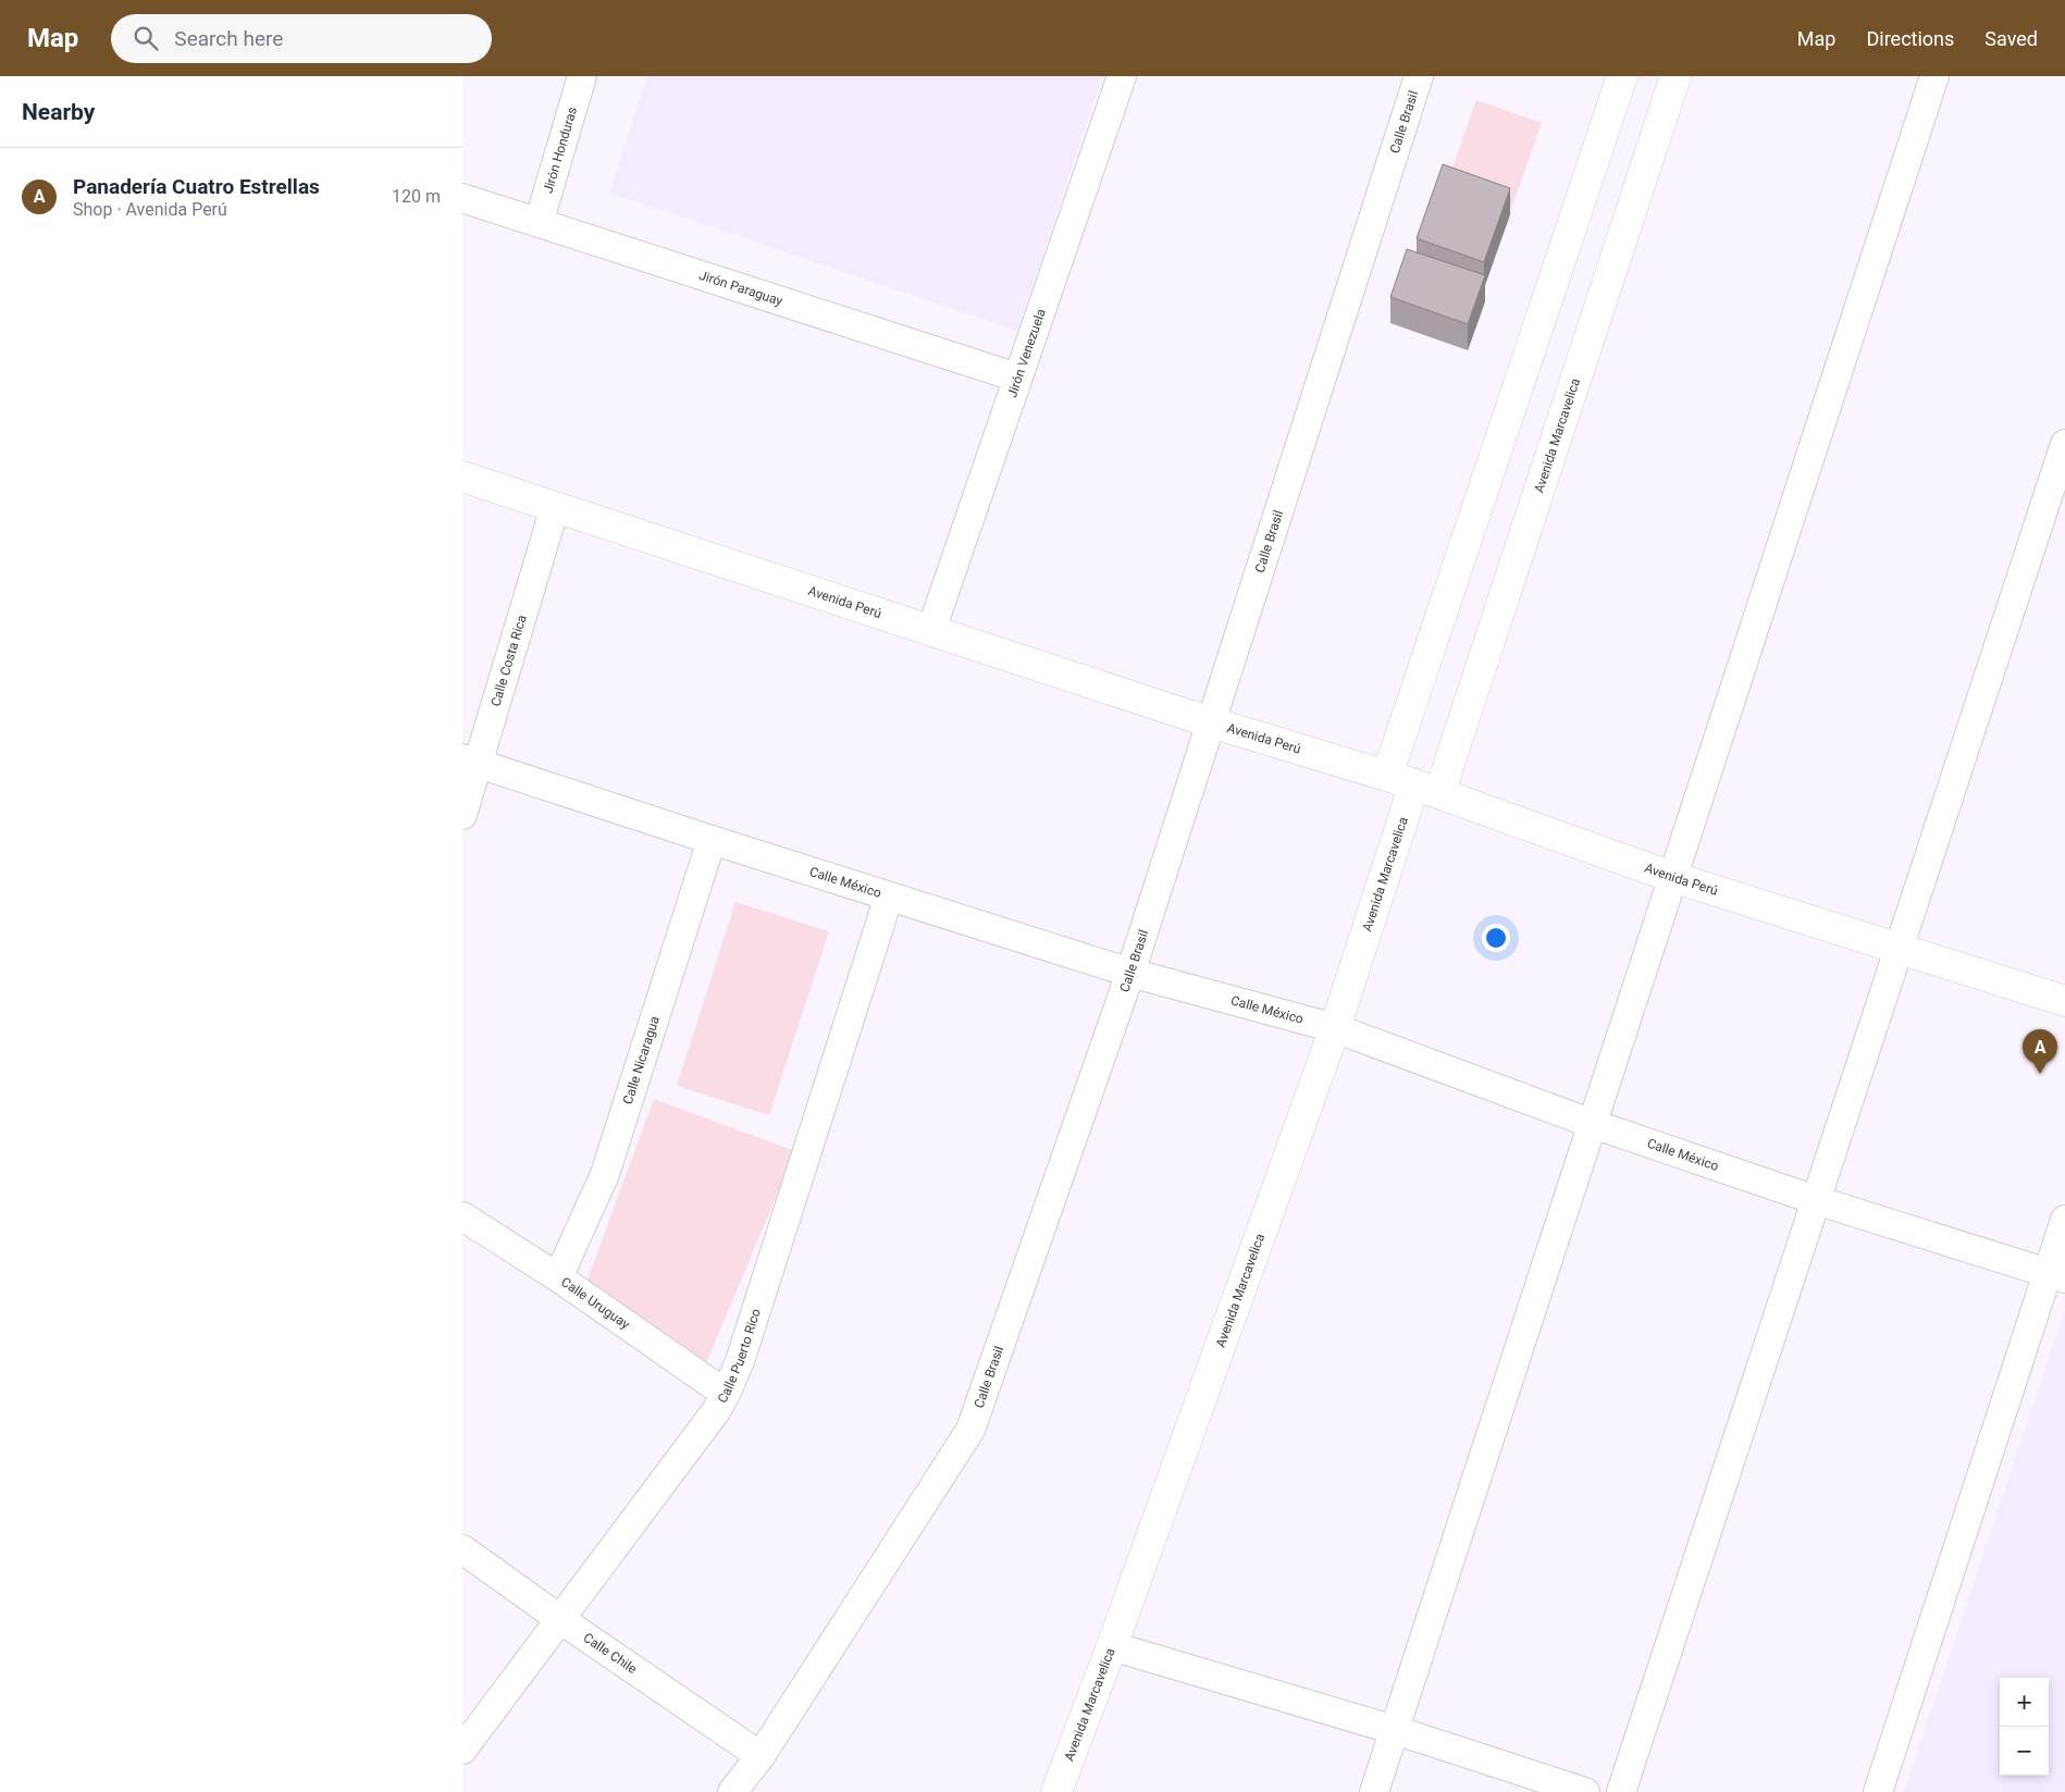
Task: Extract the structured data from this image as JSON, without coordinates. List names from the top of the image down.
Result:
{
  "streets": {
    "street": [
      "Calle Brasil",
      "Jirón Honduras",
      "Jirón Paraguay",
      "Jirón Venezuela",
      "Avenida Marcavelica",
      "Avenida Perú",
      "Calle Costa Rica",
      "Calle México",
      "Calle Nicaragua",
      "Calle Uruguay",
      "Calle Puerto Rico",
      "Calle Chile"
    ]
  },
  "crossings": [
    ["Calle Brasil", "Avenida Perú"],
    ["Calle Brasil", "Calle México"],
    ["Calle Brasil", "Calle Chile"],
    ["Jirón Honduras", "Jirón Paraguay"],
    ["Jirón Paraguay", "Jirón Venezuela"],
    ["Jirón Venezuela", "Avenida Perú"],
    ["Avenida Marcavelica", "Avenida Perú"],
    ["Avenida Marcavelica", "Calle México"],
    ["Avenida Perú", "Calle Costa Rica"],
    ["Calle Costa Rica", "Calle México"],
    ["Calle México", "Calle Nicaragua"],
    ["Calle México", "Calle Puerto Rico"],
    ["Calle Nicaragua", "Calle Uruguay"],
    ["Calle Uruguay", "Calle Puerto Rico"],
    ["Calle Puerto Rico", "Calle Chile"]
  ],
  "page": {
    "header": "Map",
    "search": "Search here",
    "nav": ["Map", "Directions", "Saved"],
    "heading": "Nearby",
    "list": [
      {
        "mark": "A",
        "name": "Panadería Cuatro Estrellas",
        "note": "Shop · Avenida Perú",
        "value": "120 m"
      }
    ],
    "pins": "A",
    "map_buttons": ["+", "−"]
  }
}
